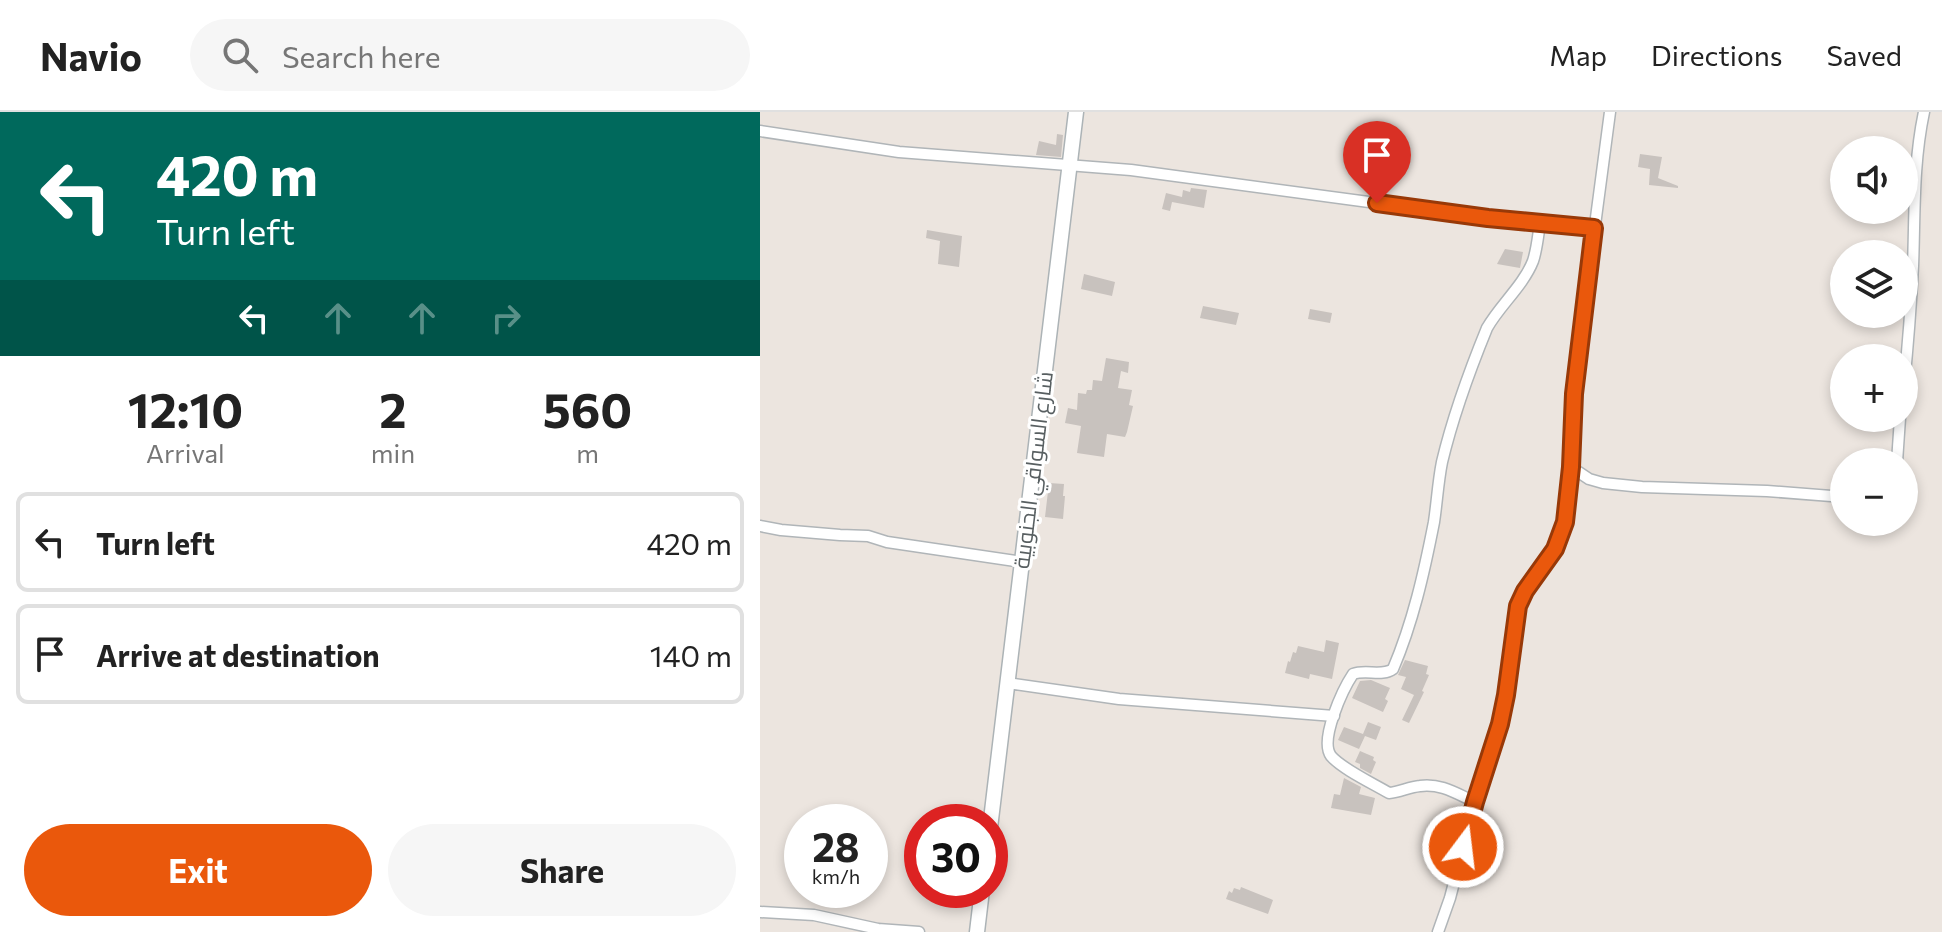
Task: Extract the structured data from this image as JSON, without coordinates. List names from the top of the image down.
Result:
{
  "streets": {
    "street": ["شارع السواقي الجنوبية"]
  },
  "page": {
    "header": "Navio",
    "search": "Search here",
    "nav": ["Map", "Directions", "Saved"],
    "turn": ["420 m", "Turn left"],
    "map_buttons": ["+", "−"],
    "eta": [
      "12:10",
      "Arrival",
      "2",
      "min",
      "560",
      "m"
    ],
    "list": [
      {
        "name": "Turn left",
        "value": "420 m"
      },
      {
        "name": "Arrive at destination",
        "value": "140 m"
      }
    ],
    "speed": "28 km/h",
    "limit": "30",
    "buttons": ["Exit", "Share"]
  }
}
